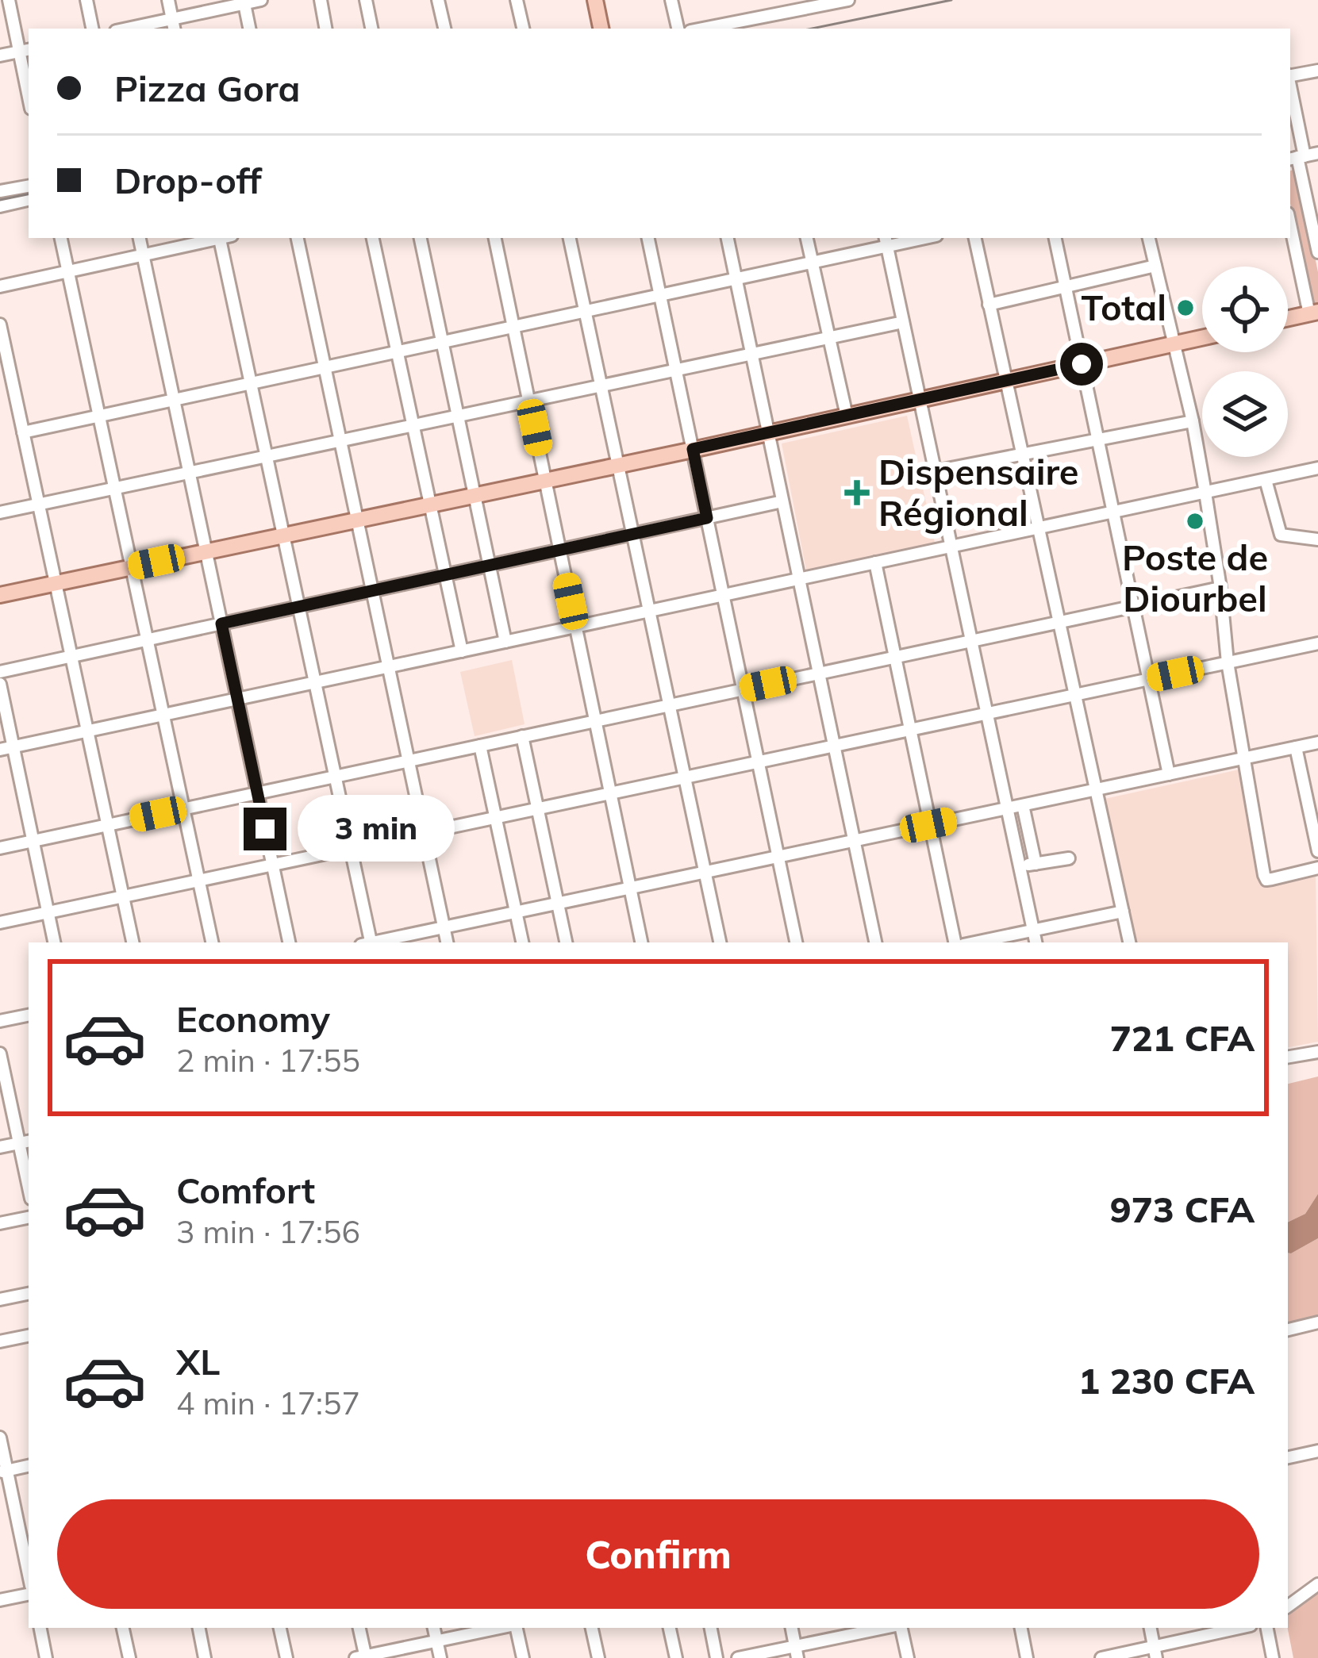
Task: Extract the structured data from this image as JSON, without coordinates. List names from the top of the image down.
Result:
{
  "places": {
    "other": ["Total", "Poste de Diourbel"],
    "health": ["Dispensaire Régional"]
  },
  "page": {
    "banner": ["Pizza Gora", "Drop-off"],
    "bubble": "3 min",
    "list": [
      {
        "name": "Economy",
        "note": "2 min · 17:55",
        "value": "721 CFA"
      },
      {
        "name": "Comfort",
        "note": "3 min · 17:56",
        "value": "973 CFA"
      },
      {
        "name": "XL",
        "note": "4 min · 17:57",
        "value": "1 230 CFA"
      }
    ],
    "buttons": "Confirm"
  }
}
